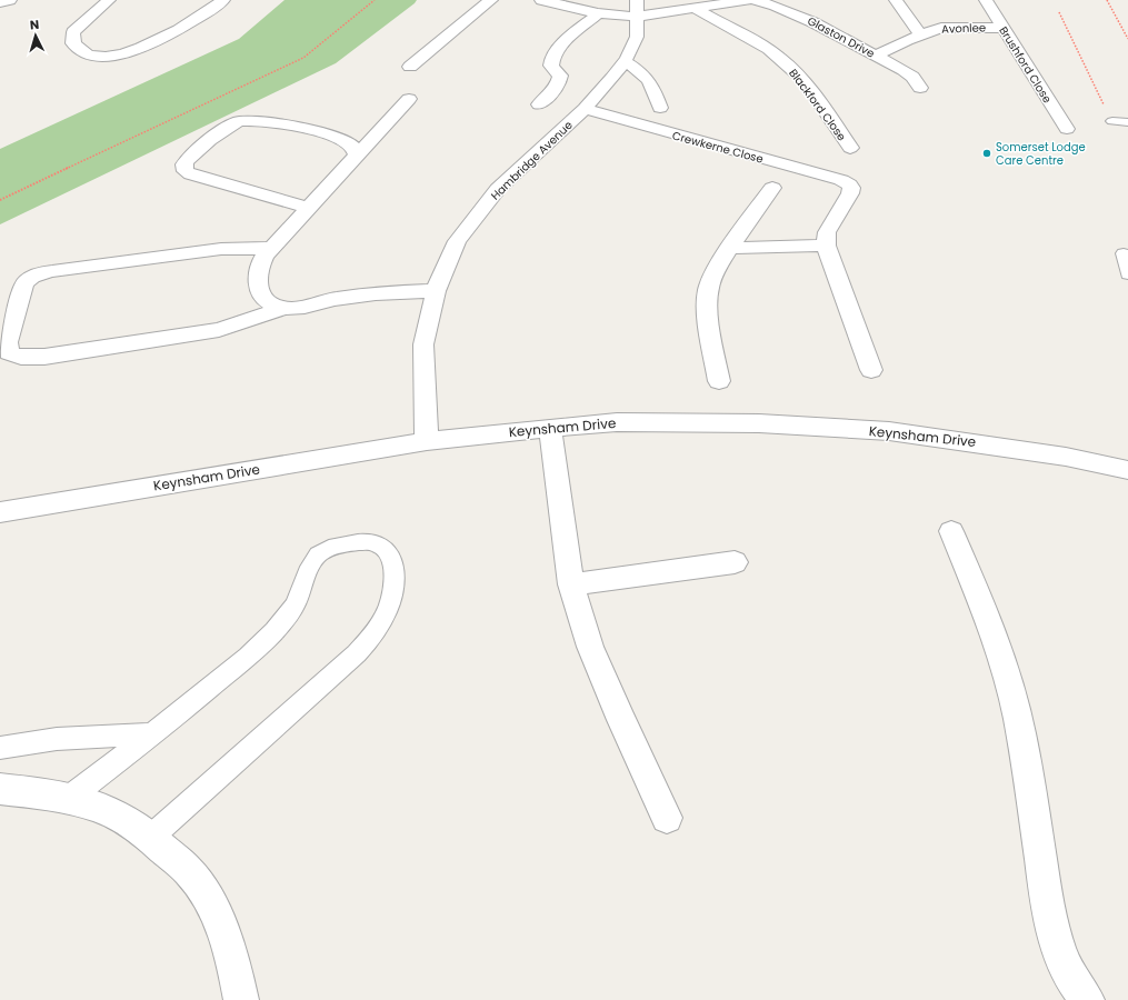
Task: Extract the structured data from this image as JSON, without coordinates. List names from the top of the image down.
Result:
{
  "streets": {
    "street": [
      "Avonlee",
      "Glaston Drive",
      "Brushford Close",
      "Blackford Close",
      "Crewkerne Close",
      "Hambridge Avenue",
      "Keynsham Drive"
    ]
  },
  "crossings": [
    ["Avonlee", "Glaston Drive"],
    ["Avonlee", "Brushford Close"],
    ["Crewkerne Close", "Hambridge Avenue"],
    ["Hambridge Avenue", "Keynsham Drive"]
  ],
  "places": ["Somerset Lodge Care Centre"],
  "north": "top"
}
